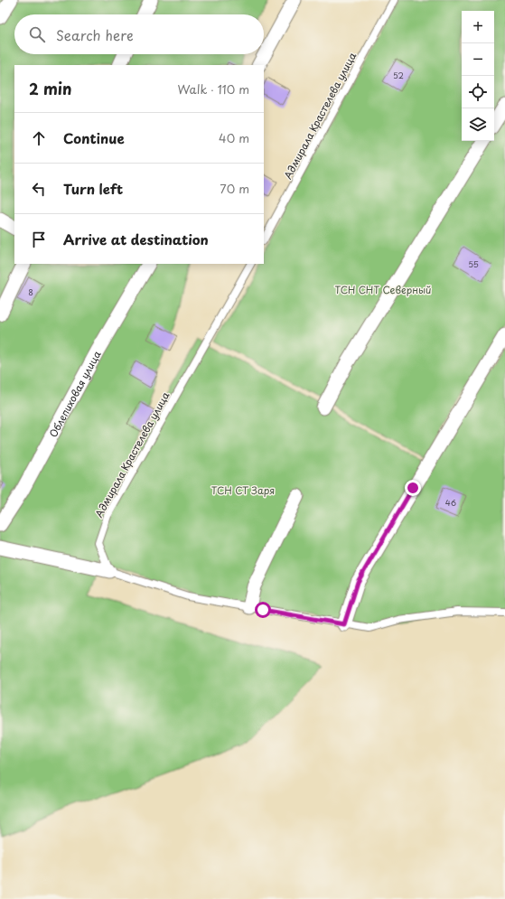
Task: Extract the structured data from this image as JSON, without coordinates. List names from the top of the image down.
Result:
{
  "streets": {
    "street": ["Облепиховая улица"],
    "lane": ["Адмирала Крастелева улица"]
  },
  "parks": ["ТСН СНТ Северный", "ТСН СТ Заря"],
  "house_numbers": [
    "52",
    "55",
    "8",
    "46"
  ],
  "page": {
    "map_buttons": ["+", "−"],
    "search": "Search here",
    "heading": ["2 min", "Walk · 110 m"],
    "list": [
      ["Continue", "40 m"],
      ["Turn left", "70 m"],
      "Arrive at destination"
    ]
  }
}
